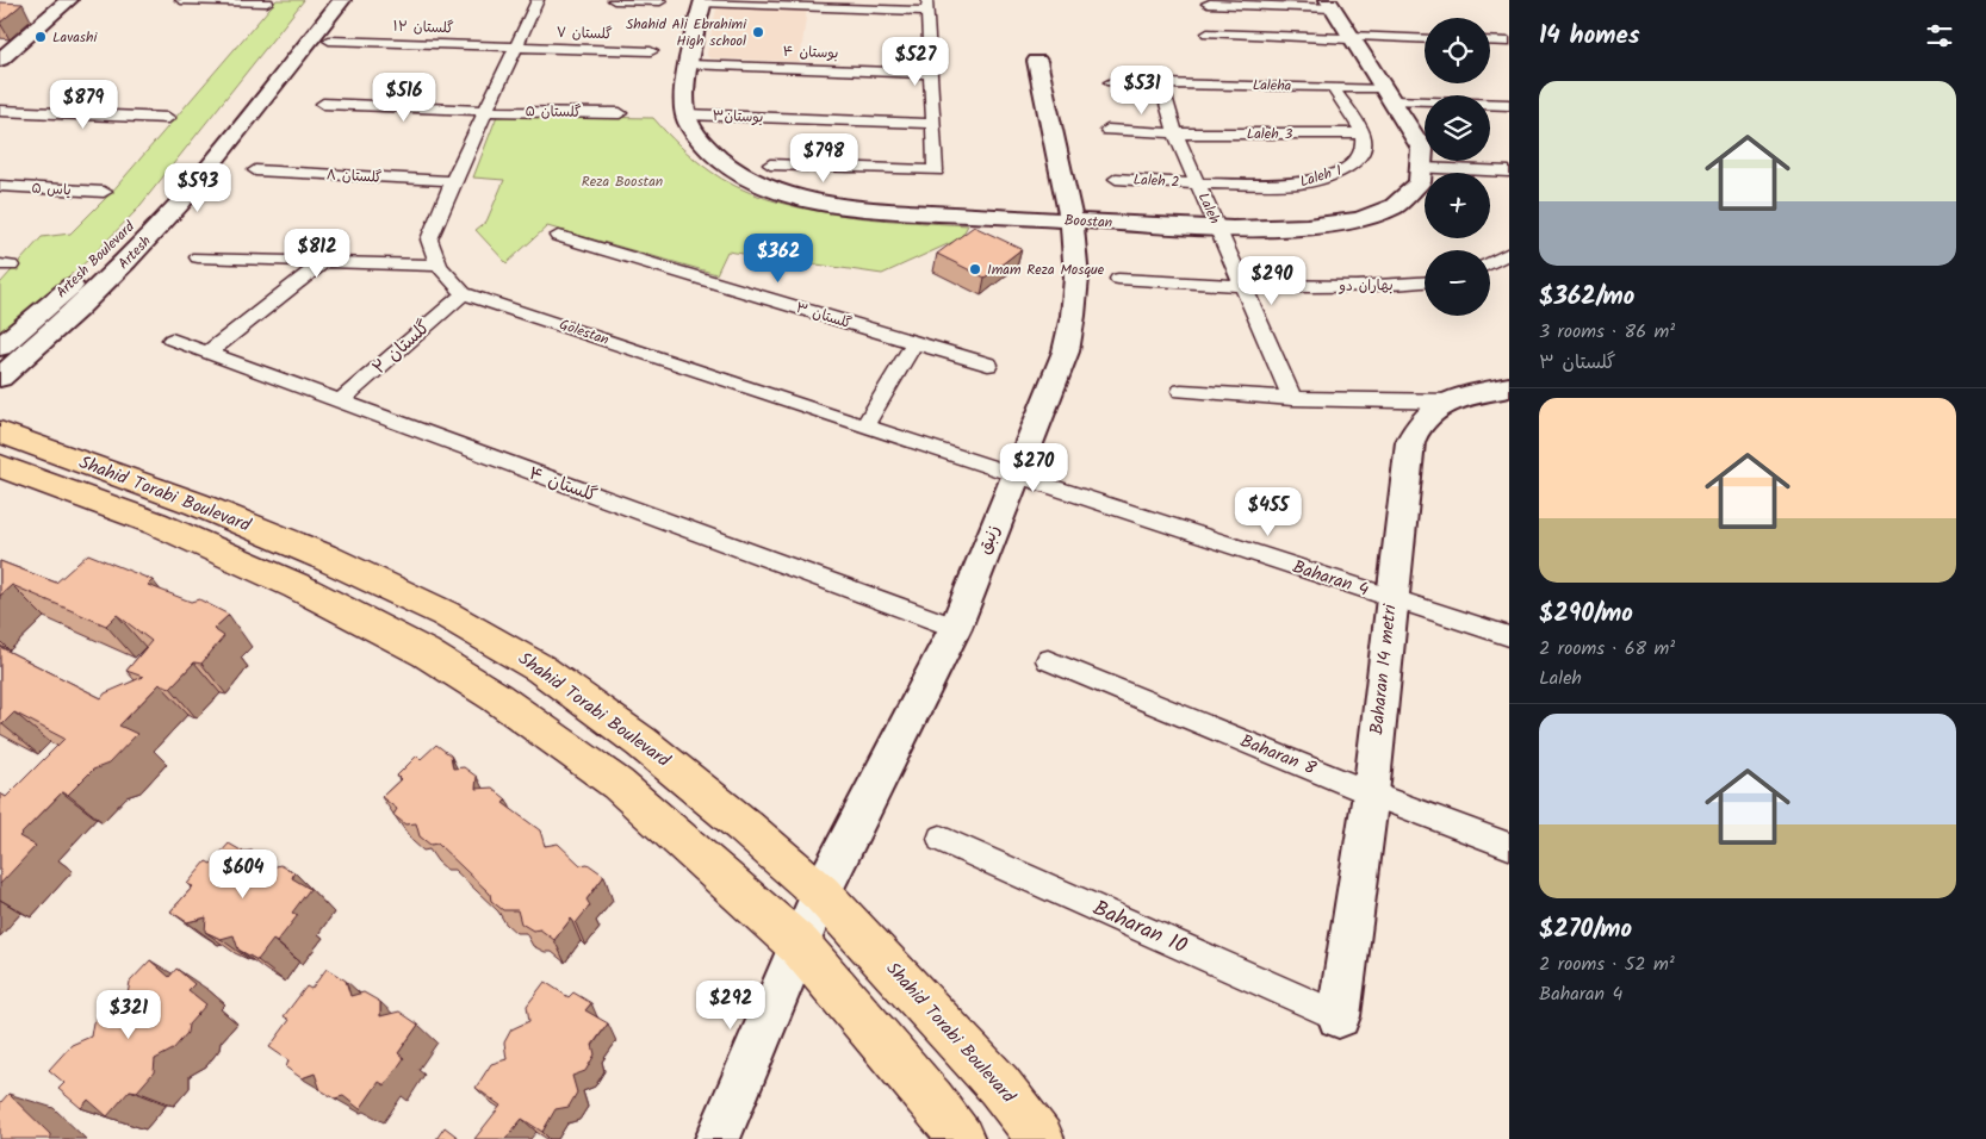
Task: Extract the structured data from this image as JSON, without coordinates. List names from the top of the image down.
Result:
{
  "streets": {
    "main road": ["Shahid Torabi Boulevard"],
    "street": [
      "گلستان ۱۲",
      "گلستان ۷",
      "بوستان ۴",
      "Laleha",
      "گلستان ۵",
      "بوستان۳",
      "Laleh 3",
      "گلستان ۸",
      "Laleh 1",
      "Laleh 2",
      "یاس ۵",
      "Laleh",
      "Boostan",
      "Artesh",
      "Artesh Boulevard",
      "بهاران دو",
      "گلستان ۳",
      "Golestan",
      "گلستان ۲",
      "گلستان ۴",
      "زنبق",
      "Baharan 4",
      "Baharan 14 metri",
      "Baharan 8",
      "Baharan 10"
    ]
  },
  "crossings": [
    ["گلستان ۱۲", "گلستان ۷"],
    ["گلستان ۱۲", "Artesh"],
    ["گلستان ۱۲", "Golestan"],
    ["گلستان ۷", "Golestan"],
    ["بوستان ۴", "Boostan"],
    ["Laleha", "Laleh"],
    ["گلستان ۵", "Golestan"],
    ["بوستان۳", "Boostan"],
    ["Laleh 3", "Laleh 1"],
    ["Laleh 3", "Laleh"],
    ["گلستان ۸", "Golestan"],
    ["Laleh 1", "Laleh 2"],
    ["Laleh 1", "Laleh"],
    ["Laleh 2", "Laleh"],
    ["Laleh", "Boostan"],
    ["Laleh", "بهاران دو"],
    ["Boostan", "زنبق"],
    ["Golestan", "گلستان ۲"],
    ["Golestan", "زنبق"],
    ["Golestan", "Baharan 4"],
    ["گلستان ۲", "گلستان ۴"],
    ["گلستان ۴", "زنبق"],
    ["Shahid Torabi Boulevard", "زنبق"],
    ["زنبق", "Baharan 4"],
    ["Baharan 4", "Baharan 14 metri"],
    ["Baharan 14 metri", "Baharan 8"],
    ["Baharan 14 metri", "Baharan 10"]
  ],
  "parks": ["Reza Boostan"],
  "places": ["Shahid Ali Ebrahimi High school", "Lavashi", "Imam Reza Mosque"],
  "page": {
    "heading": "14 homes",
    "map_buttons": ["+", "−"],
    "price": [
      "$527",
      "$531",
      "$516",
      "$879",
      "$798",
      "$593",
      "$812",
      "$362",
      "$290",
      "$270",
      "$455",
      "$604",
      "$292",
      "$321"
    ],
    "list": [
      {
        "name": "$362/mo",
        "note": "3 rooms · 86 m² · گلستان ۳"
      },
      {
        "name": "$290/mo",
        "note": "2 rooms · 68 m² · Laleh"
      },
      {
        "name": "$270/mo",
        "note": "2 rooms · 52 m² · Baharan 4"
      }
    ]
  }
}
